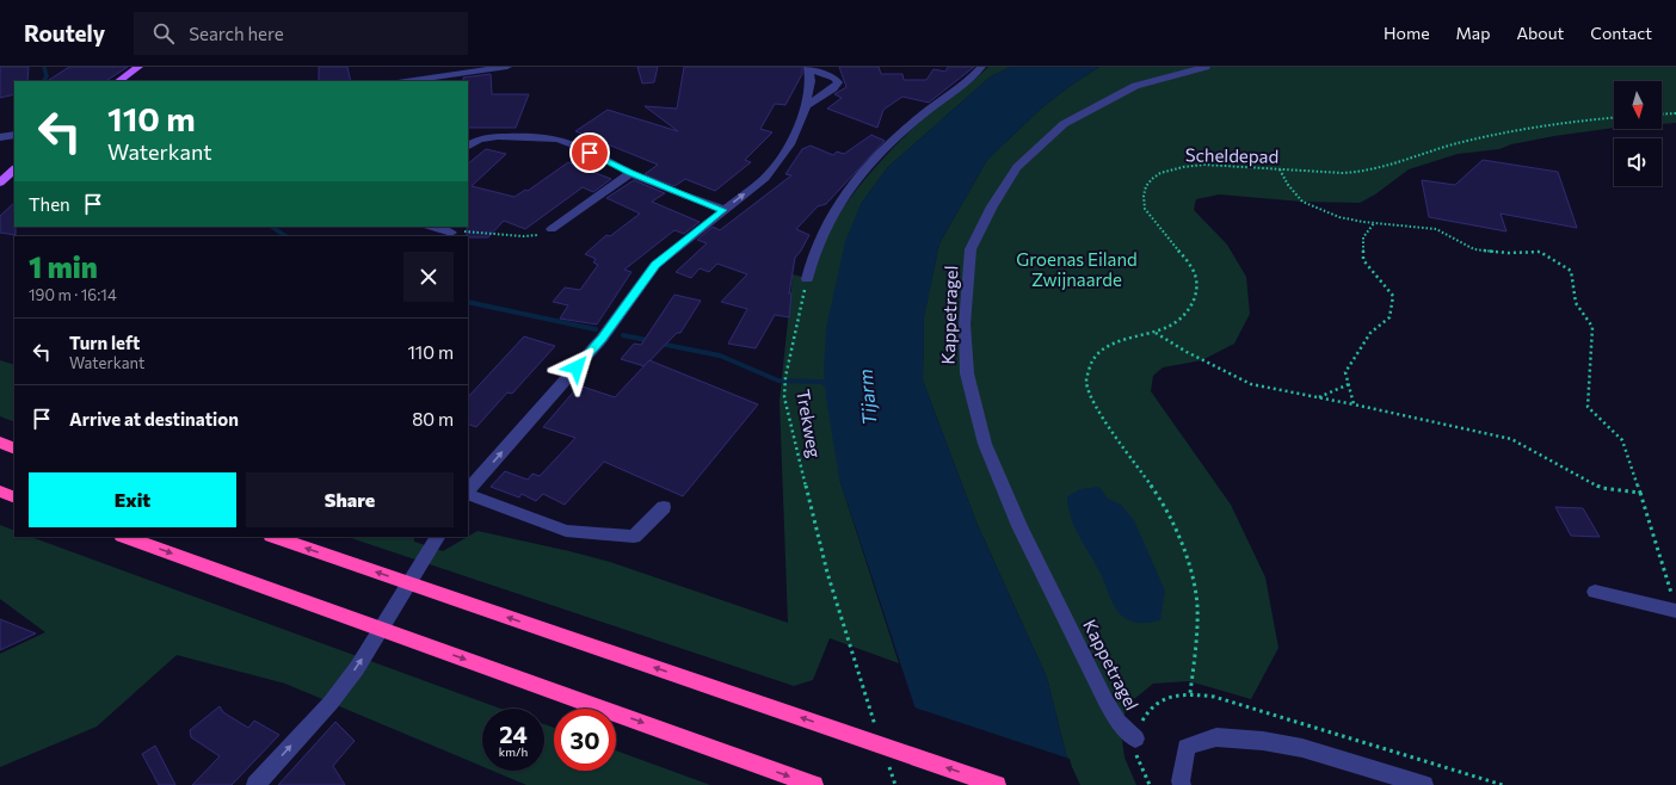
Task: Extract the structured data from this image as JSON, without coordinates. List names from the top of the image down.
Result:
{
  "streets": {
    "street": ["Kappetragel"],
    "path": ["Scheldepad", "Trekweg"]
  },
  "water": ["Tijarm"],
  "parks": ["Groenas Eiland Zwijnaarde"],
  "north": "bottom",
  "page": {
    "header": "Routely",
    "search": "Search here",
    "nav": [
      "Home",
      "Map",
      "About",
      "Contact"
    ],
    "turn": ["110 m", "Waterkant"],
    "then": "Then",
    "heading": ["1 min", "190 m · 16:14"],
    "list": [
      {
        "name": "Turn left",
        "note": "Waterkant",
        "value": "110 m"
      },
      {
        "name": "Arrive at destination",
        "value": "80 m"
      }
    ],
    "buttons": ["Exit", "Share"],
    "speed": "24 km/h",
    "limit": "30"
  }
}
